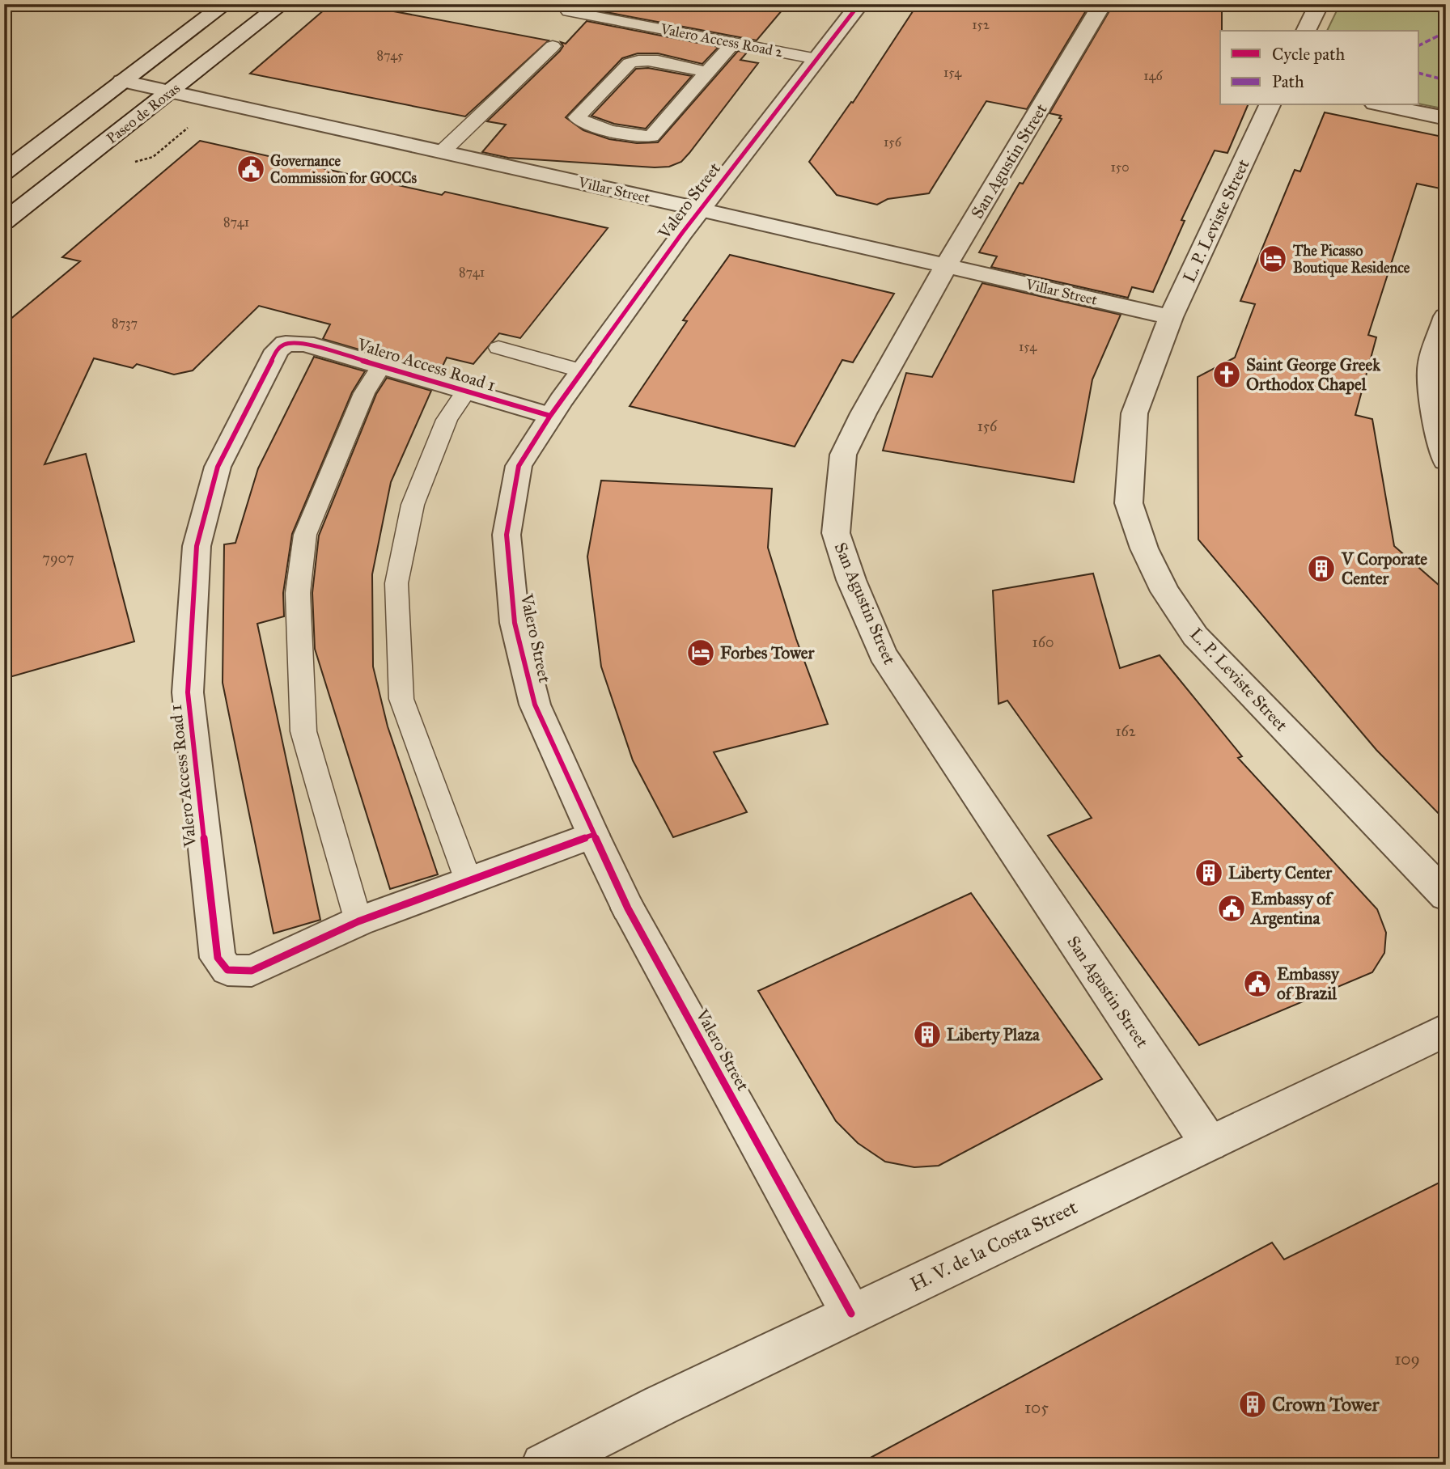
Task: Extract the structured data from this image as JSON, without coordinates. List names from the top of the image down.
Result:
{
  "streets": {
    "street": [
      "Paseo de Roxas",
      "San Agustin Street",
      "Villar Street",
      "Valero Street",
      "L. P. Leviste Street",
      "Valero Access Road 1",
      "H. V. de la Costa Street"
    ],
    "lane": ["Valero Access Road 2"]
  },
  "crossings": [
    ["Valero Access Road 2", "Valero Street"],
    ["Paseo de Roxas", "Villar Street"],
    ["San Agustin Street", "Villar Street"],
    ["San Agustin Street", "H. V. de la Costa Street"],
    ["Villar Street", "Valero Street"],
    ["Villar Street", "L. P. Leviste Street"],
    ["Valero Street", "Valero Access Road 1"],
    ["Valero Street", "H. V. de la Costa Street"]
  ],
  "places": {
    "public building": ["Governance Commission for GOCCs", "Embassy of Argentina", "Embassy of Brazil"],
    "hotel": ["The Picasso Boutique Residence", "Forbes Tower"],
    "church": ["Saint George Greek Orthodox Chapel"],
    "building": [
      "V Corporate Center",
      "Liberty Center",
      "Liberty Plaza",
      "Crown Tower"
    ]
  },
  "house_numbers": [
    "152",
    "8745",
    "154",
    "146",
    "156",
    "150",
    "8741",
    "8741",
    "8737",
    "154",
    "156",
    "7907",
    "160",
    "162",
    "109",
    "105"
  ],
  "legend": ["Cycle path", "Path"]
}
